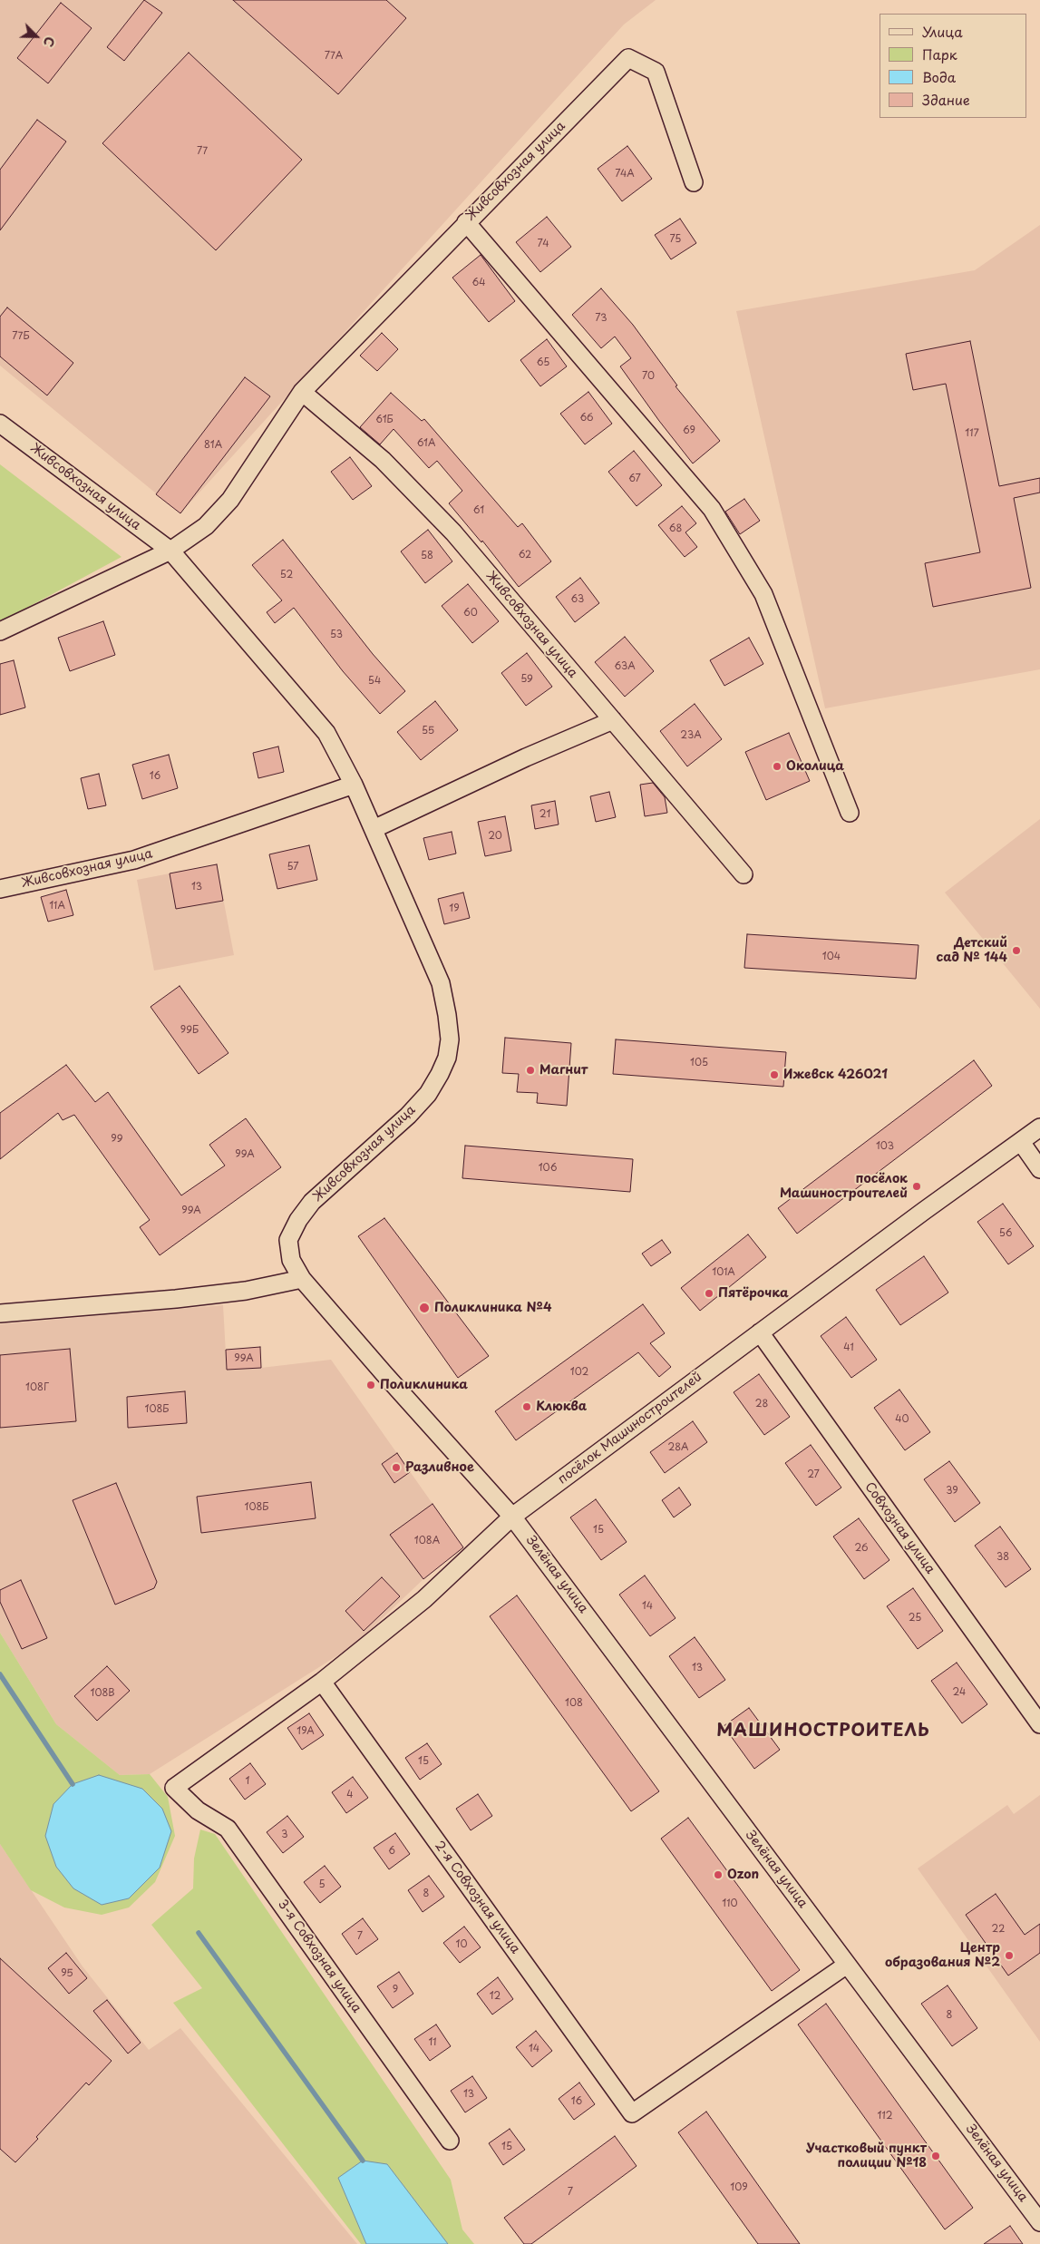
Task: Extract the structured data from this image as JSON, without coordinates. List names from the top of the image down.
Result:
{
  "streets": {
    "street": [
      "Живсовхозная улица",
      "посёлок Машиностроителей",
      "Совхозная улица",
      "Зелёная улица",
      "2-я Совхозная улица",
      "3-я Совхозная улица"
    ]
  },
  "crossings": [
    ["Живсовхозная улица", "посёлок Машиностроителей"],
    ["Живсовхозная улица", "Зелёная улица"],
    ["посёлок Машиностроителей", "Совхозная улица"],
    ["посёлок Машиностроителей", "Зелёная улица"],
    ["посёлок Машиностроителей", "2-я Совхозная улица"],
    ["посёлок Машиностроителей", "3-я Совхозная улица"],
    ["Зелёная улица", "2-я Совхозная улица"]
  ],
  "districts": ["МАШИНОСТРОИТЕЛЬ"],
  "places": [
    "Околица",
    "Детский сад № 144",
    "Магнит",
    "Ижевск 426021",
    "посёлок Машиностроителей",
    "Пятёрочка",
    "Поликлиника №4",
    "Поликлиника",
    "Клюква",
    "Разливное",
    "Ozon",
    "Центр образования №2",
    "Участковый пункт полиции №18"
  ],
  "house_numbers": [
    "77А",
    "77",
    "74А",
    "75",
    "74",
    "64",
    "73",
    "77Б",
    "65",
    "70",
    "66",
    "61Б",
    "69",
    "117",
    "61А",
    "81А",
    "67",
    "61",
    "68",
    "62",
    "58",
    "52",
    "63",
    "60",
    "53",
    "63А",
    "59",
    "54",
    "55",
    "23А",
    "16",
    "21",
    "20",
    "57",
    "13",
    "11А",
    "19",
    "104",
    "99Б",
    "105",
    "99",
    "103",
    "99А",
    "106",
    "99А",
    "56",
    "101А",
    "41",
    "99А",
    "102",
    "108Г",
    "28",
    "108Б",
    "40",
    "28А",
    "27",
    "39",
    "108Б",
    "15",
    "108А",
    "26",
    "38",
    "14",
    "25",
    "13",
    "24",
    "108В",
    "108",
    "19А",
    "15",
    "1",
    "4",
    "3",
    "6",
    "5",
    "8",
    "110",
    "22",
    "7",
    "10",
    "95",
    "9",
    "12",
    "8",
    "11",
    "14",
    "13",
    "16",
    "112",
    "15",
    "109",
    "7"
  ],
  "legend": [
    "Улица",
    "Парк",
    "Вода",
    "Здание"
  ],
  "north": "bottom right"
}
